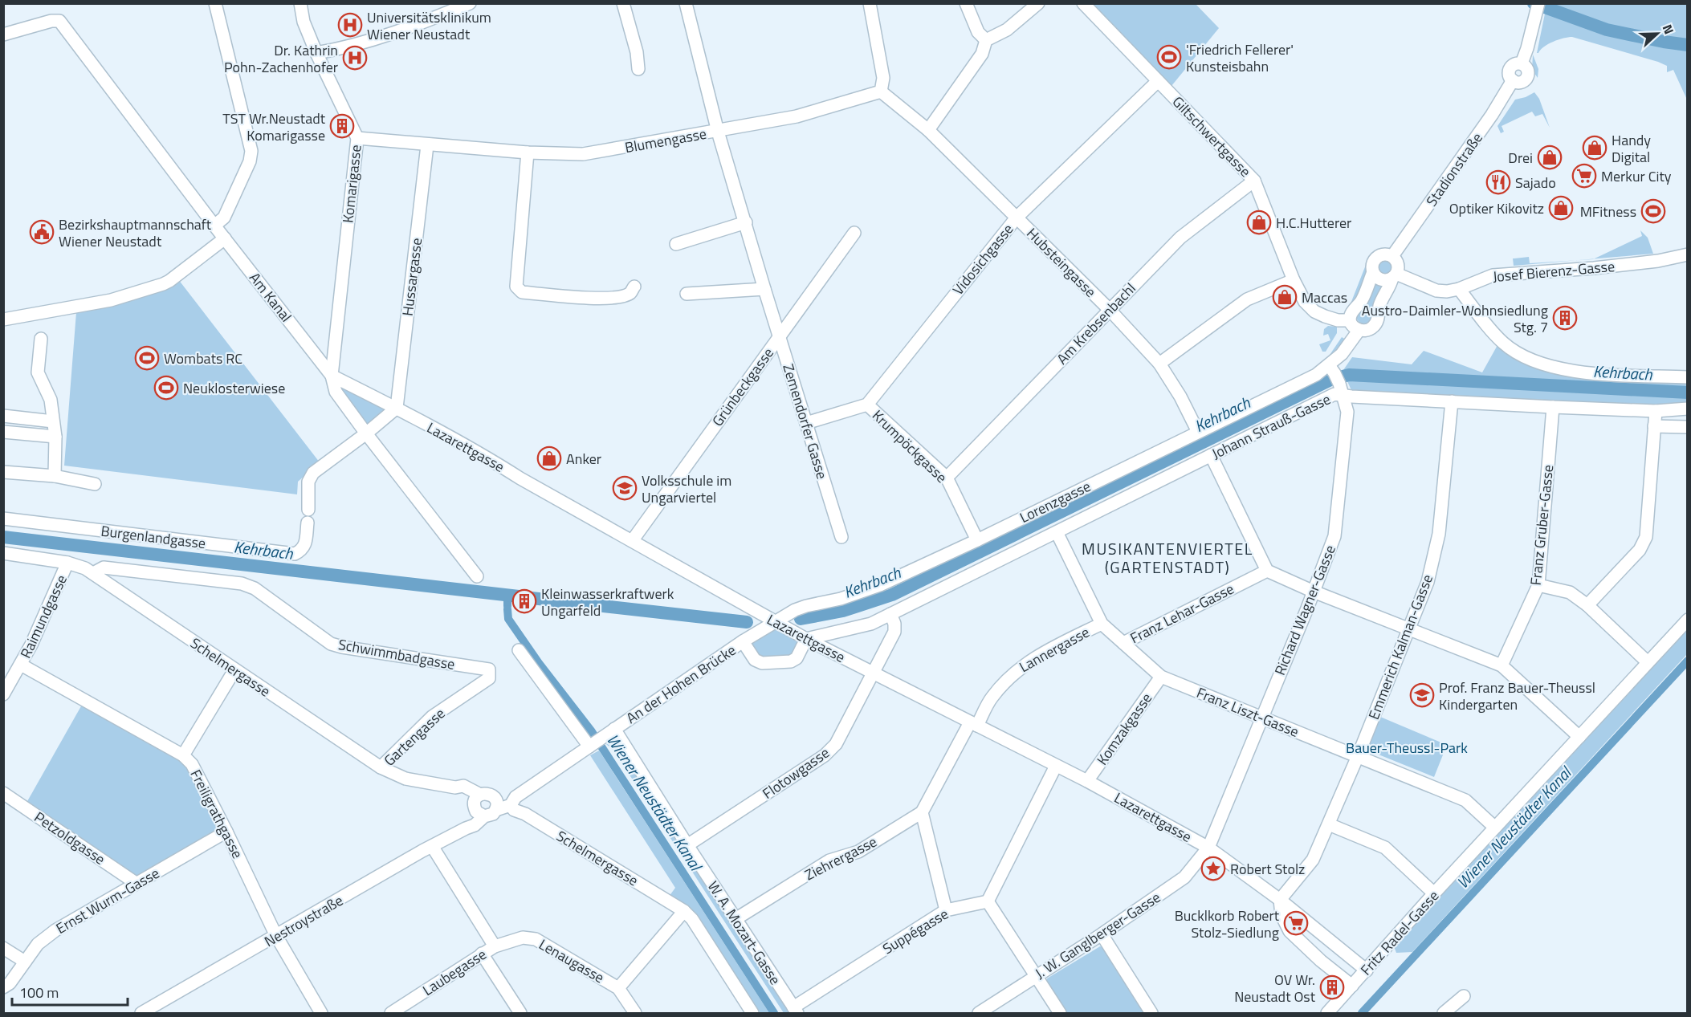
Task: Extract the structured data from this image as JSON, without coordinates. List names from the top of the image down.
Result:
{
  "streets": {
    "street": [
      "Giltschwertgasse",
      "Blumengasse",
      "Stadionstraße",
      "Komarigasse",
      "Vidosichgasse",
      "Hubsteingasse",
      "Josef Bierenz-Gasse",
      "Hussargasse",
      "Am Kanal",
      "Am Krebsenbachl",
      "Grünbeckgasse",
      "Zemendorfer Gasse",
      "Johann Strauß-Gasse",
      "Krumpöckgasse",
      "Lazarettgasse",
      "Lorenzgasse",
      "Franz Gruber-Gasse",
      "Burgenlandgasse",
      "Richard Wagner-Gasse",
      "Franz Lehar-Gasse",
      "Raimundgasse",
      "Emmerich Kalman-Gasse",
      "Lannergasse",
      "Schwimmbadgasse",
      "Schelmergasse",
      "An der Hohen Brücke",
      "Franz Liszt-Gasse",
      "Komzakgasse",
      "Gartengasse",
      "Flotowgasse",
      "Freiligrathgasse",
      "Petzoldgasse",
      "Ziehrergasse",
      "Ernst Wurm-Gasse",
      "Nestroystraße",
      "Suppégasse",
      "W. A. Mozart-Gasse",
      "Fritz Radel-Gasse",
      "J. W. Ganglberger-Gasse",
      "Lenaugasse",
      "Laubegasse"
    ]
  },
  "crossings": [
    ["Giltschwertgasse", "Vidosichgasse"],
    ["Giltschwertgasse", "Am Krebsenbachl"],
    ["Blumengasse", "Komarigasse"],
    ["Blumengasse", "Hubsteingasse"],
    ["Blumengasse", "Hussargasse"],
    ["Blumengasse", "Zemendorfer Gasse"],
    ["Stadionstraße", "Josef Bierenz-Gasse"],
    ["Komarigasse", "Am Kanal"],
    ["Komarigasse", "Lazarettgasse"],
    ["Vidosichgasse", "Hubsteingasse"],
    ["Vidosichgasse", "Krumpöckgasse"],
    ["Hubsteingasse", "Am Krebsenbachl"],
    ["Hubsteingasse", "Lorenzgasse"],
    ["Hussargasse", "Lazarettgasse"],
    ["Hussargasse", "Burgenlandgasse"],
    ["Am Kanal", "Lazarettgasse"],
    ["Am Kanal", "Burgenlandgasse"],
    ["Am Krebsenbachl", "Krumpöckgasse"],
    ["Grünbeckgasse", "Zemendorfer Gasse"],
    ["Grünbeckgasse", "Lazarettgasse"],
    ["Johann Strauß-Gasse", "Lazarettgasse"],
    ["Johann Strauß-Gasse", "Lorenzgasse"],
    ["Johann Strauß-Gasse", "Franz Gruber-Gasse"],
    ["Johann Strauß-Gasse", "Richard Wagner-Gasse"],
    ["Johann Strauß-Gasse", "Emmerich Kalman-Gasse"],
    ["Johann Strauß-Gasse", "Franz Liszt-Gasse"],
    ["Krumpöckgasse", "Lorenzgasse"],
    ["Lazarettgasse", "Lorenzgasse"],
    ["Lazarettgasse", "Burgenlandgasse"],
    ["Lazarettgasse", "Richard Wagner-Gasse"],
    ["Lazarettgasse", "Emmerich Kalman-Gasse"],
    ["Lazarettgasse", "Lannergasse"],
    ["Lazarettgasse", "An der Hohen Brücke"],
    ["Lazarettgasse", "Komzakgasse"],
    ["Lazarettgasse", "Flotowgasse"],
    ["Lazarettgasse", "Fritz Radel-Gasse"],
    ["Lazarettgasse", "J. W. Ganglberger-Gasse"],
    ["Lorenzgasse", "Richard Wagner-Gasse"],
    ["Lorenzgasse", "An der Hohen Brücke"],
    ["Richard Wagner-Gasse", "Franz Liszt-Gasse"],
    ["Richard Wagner-Gasse", "J. W. Ganglberger-Gasse"],
    ["Franz Lehar-Gasse", "Franz Liszt-Gasse"],
    ["Raimundgasse", "Schelmergasse"],
    ["Raimundgasse", "Freiligrathgasse"],
    ["Emmerich Kalman-Gasse", "Franz Liszt-Gasse"],
    ["Lannergasse", "Franz Liszt-Gasse"],
    ["Lannergasse", "Ziehrergasse"],
    ["Schwimmbadgasse", "Schelmergasse"],
    ["Schwimmbadgasse", "Gartengasse"],
    ["Schelmergasse", "An der Hohen Brücke"],
    ["Schelmergasse", "Gartengasse"],
    ["Schelmergasse", "Nestroystraße"],
    ["An der Hohen Brücke", "Nestroystraße"],
    ["An der Hohen Brücke", "W. A. Mozart-Gasse"],
    ["Franz Liszt-Gasse", "Komzakgasse"],
    ["Franz Liszt-Gasse", "Fritz Radel-Gasse"],
    ["Flotowgasse", "W. A. Mozart-Gasse"],
    ["Freiligrathgasse", "Ernst Wurm-Gasse"],
    ["Freiligrathgasse", "Nestroystraße"],
    ["Petzoldgasse", "Ernst Wurm-Gasse"],
    ["Ziehrergasse", "W. A. Mozart-Gasse"],
    ["Suppégasse", "W. A. Mozart-Gasse"],
    ["Lenaugasse", "Laubegasse"]
  ],
  "districts": ["MUSIKANTENVIERTEL (GARTENSTADT)"],
  "water": ["Kehrbach", "Wiener Neustädter Kanal"],
  "parks": ["Bauer-Theussl-Park"],
  "places": {
    "hospital": ["Universitätsklinikum Wiener Neustadt", "Dr. Kathrin Pohn-Zachenhofer"],
    "sports": [
      "'Friedrich Fellerer' Kunsteisbahn",
      "MFitness",
      "Wombats RC",
      "Neuklosterwiese"
    ],
    "building": [
      "TST Wr.Neustadt Komarigasse",
      "Austro-Daimler-Wohnsiedlung Stg. 7",
      "Kleinwasserkraftwerk Ungarfeld",
      "OV Wr. Neustadt Ost"
    ],
    "shop": [
      "Handy Digital",
      "Drei",
      "Optiker Kikovitz",
      "H.C.Hutterer",
      "Maccas",
      "Anker"
    ],
    "supermarket": ["Merkur City", "Bucklkorb Robert Stolz-Siedlung"],
    "restaurant": ["Sajado"],
    "public building": ["Bezirkshauptmannschaft Wiener Neustadt"],
    "school or university": ["Volksschule im Ungarviertel", "Prof. Franz Bauer-Theussl Kindergarten"],
    "place": ["Robert Stolz"]
  },
  "scale_bar": "100 m",
  "north": "right"
}
